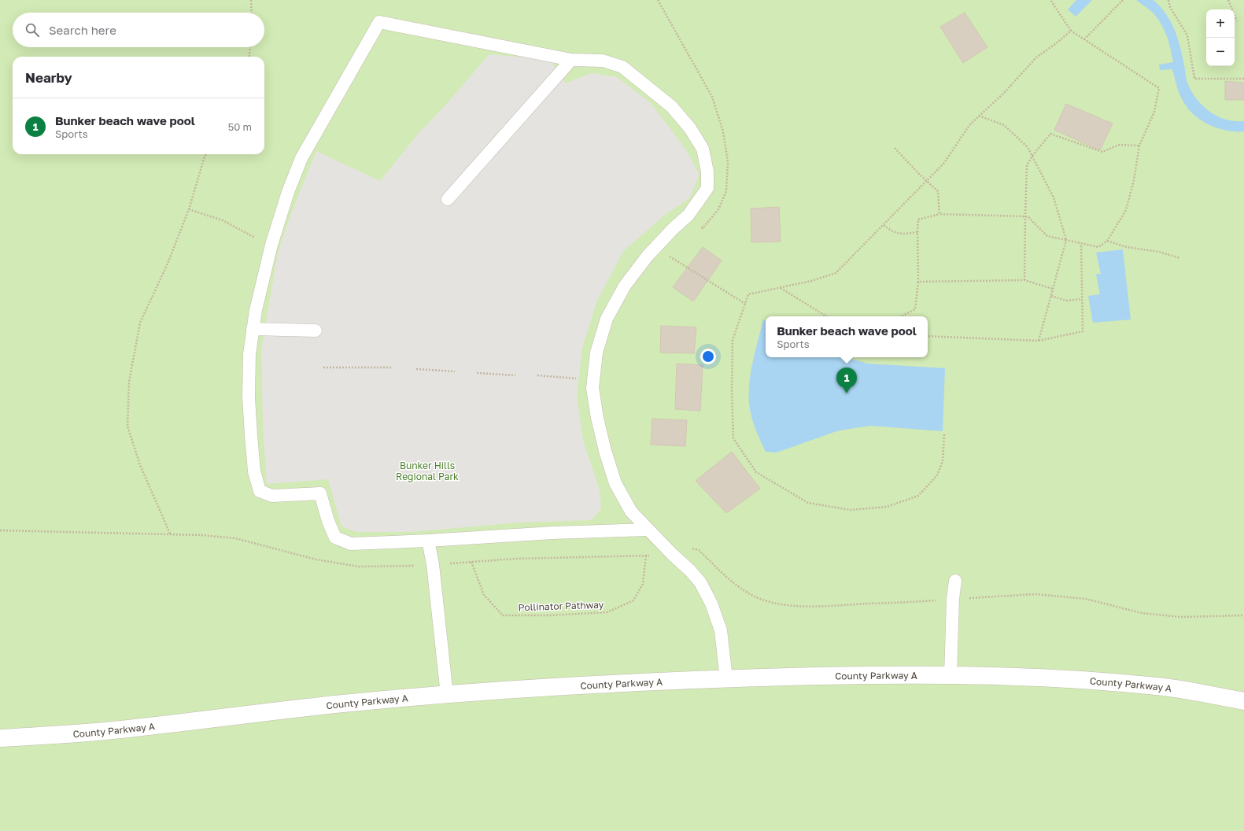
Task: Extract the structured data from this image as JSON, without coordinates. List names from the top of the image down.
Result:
{
  "streets": {
    "street": ["County Parkway A"],
    "path": ["Pollinator Pathway"]
  },
  "parks": ["Bunker Hills Regional Park"],
  "page": {
    "map_buttons": ["+", "−"],
    "search": "Search here",
    "heading": "Nearby",
    "list": [
      {
        "mark": "1",
        "name": "Bunker beach wave pool",
        "note": "Sports",
        "value": "50 m"
      }
    ],
    "popup": ["Bunker beach wave pool", "Sports"],
    "pins": "1"
  }
}
